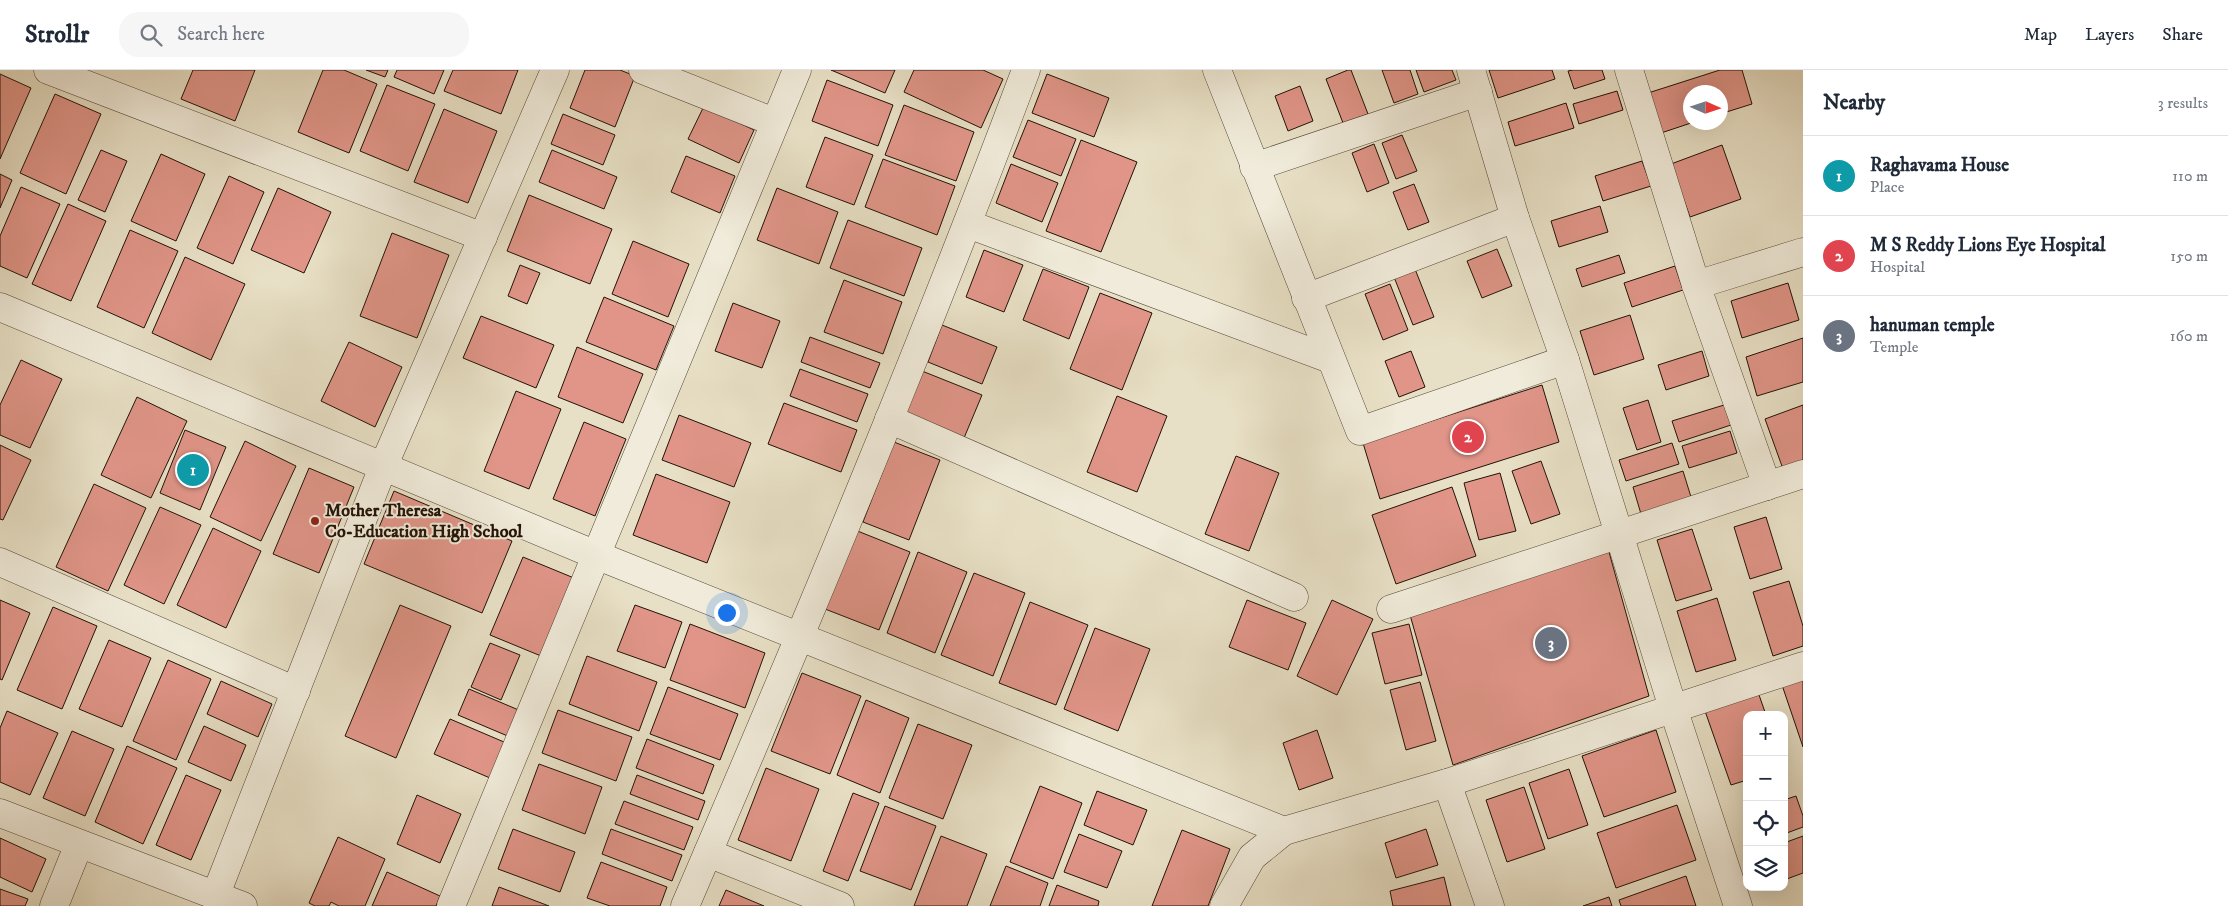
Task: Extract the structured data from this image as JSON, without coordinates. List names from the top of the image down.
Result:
{
  "places": ["Mother Theresa Co-Education High School"],
  "north": "right",
  "page": {
    "header": "Strollr",
    "search": "Search here",
    "nav": ["Map", "Layers", "Share"],
    "heading": ["Nearby", "3 results"],
    "list": [
      {
        "mark": "1",
        "name": "Raghavama House",
        "note": "Place",
        "value": "110 m"
      },
      {
        "mark": "2",
        "name": "M S Reddy Lions Eye Hospital",
        "note": "Hospital",
        "value": "150 m"
      },
      {
        "mark": "3",
        "name": "hanuman temple",
        "note": "Temple",
        "value": "160 m"
      }
    ],
    "pins": ["2", "1", "3"],
    "map_buttons": ["+", "−"]
  }
}
